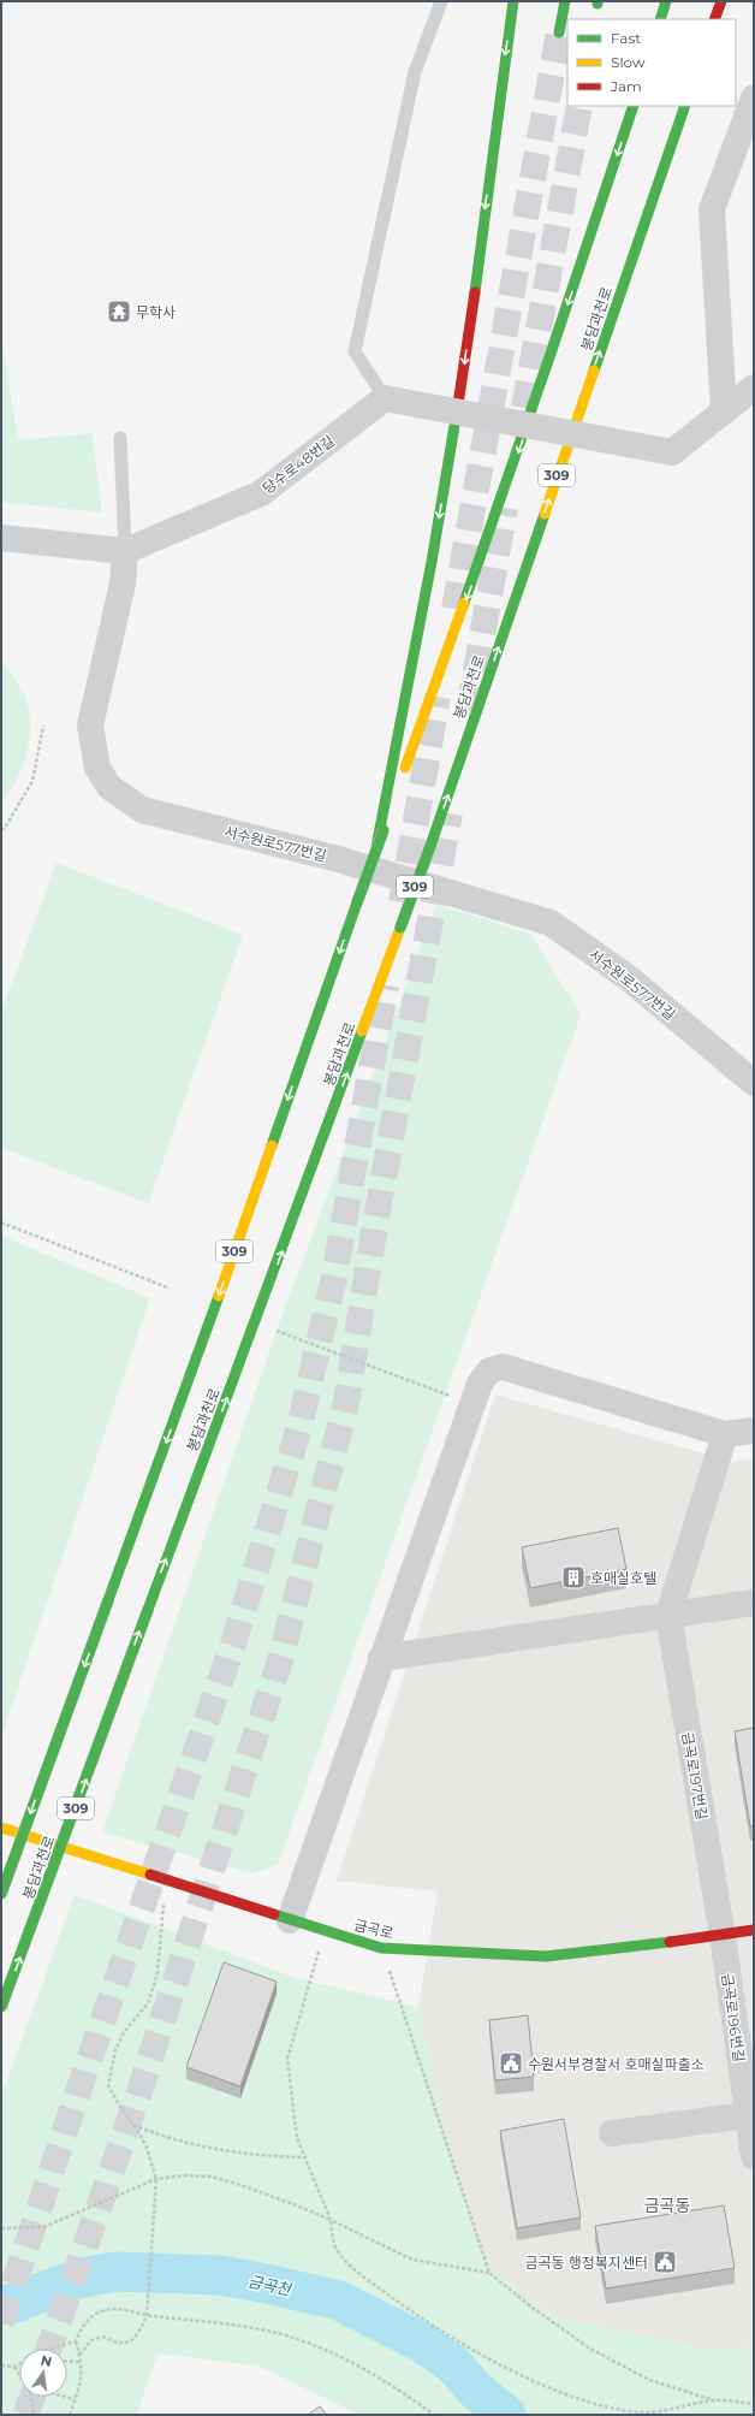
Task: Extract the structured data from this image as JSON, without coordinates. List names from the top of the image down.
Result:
{
  "streets": {
    "main road": ["봉담과천로", "309", "금곡로"],
    "street": [
      "당수로48번길",
      "서수원로577번길",
      "금곡로197번길",
      "금곡로196번길"
    ]
  },
  "crossings": [
    ["당수로48번길", "서수원로577번길"],
    ["금곡로197번길", "금곡로"],
    ["금곡로197번길", "금곡로196번길"],
    ["금곡로", "금곡로196번길"]
  ],
  "districts": ["금곡동"],
  "water": ["금곡천"],
  "places": {
    "temple": ["무학사"],
    "building": ["호매실호텔"],
    "public building": ["수원서부경찰서 호매실파출소", "금곡동 행정복지센터"]
  },
  "legend": ["Fast", "Slow", "Jam"],
  "north": "top"
}
